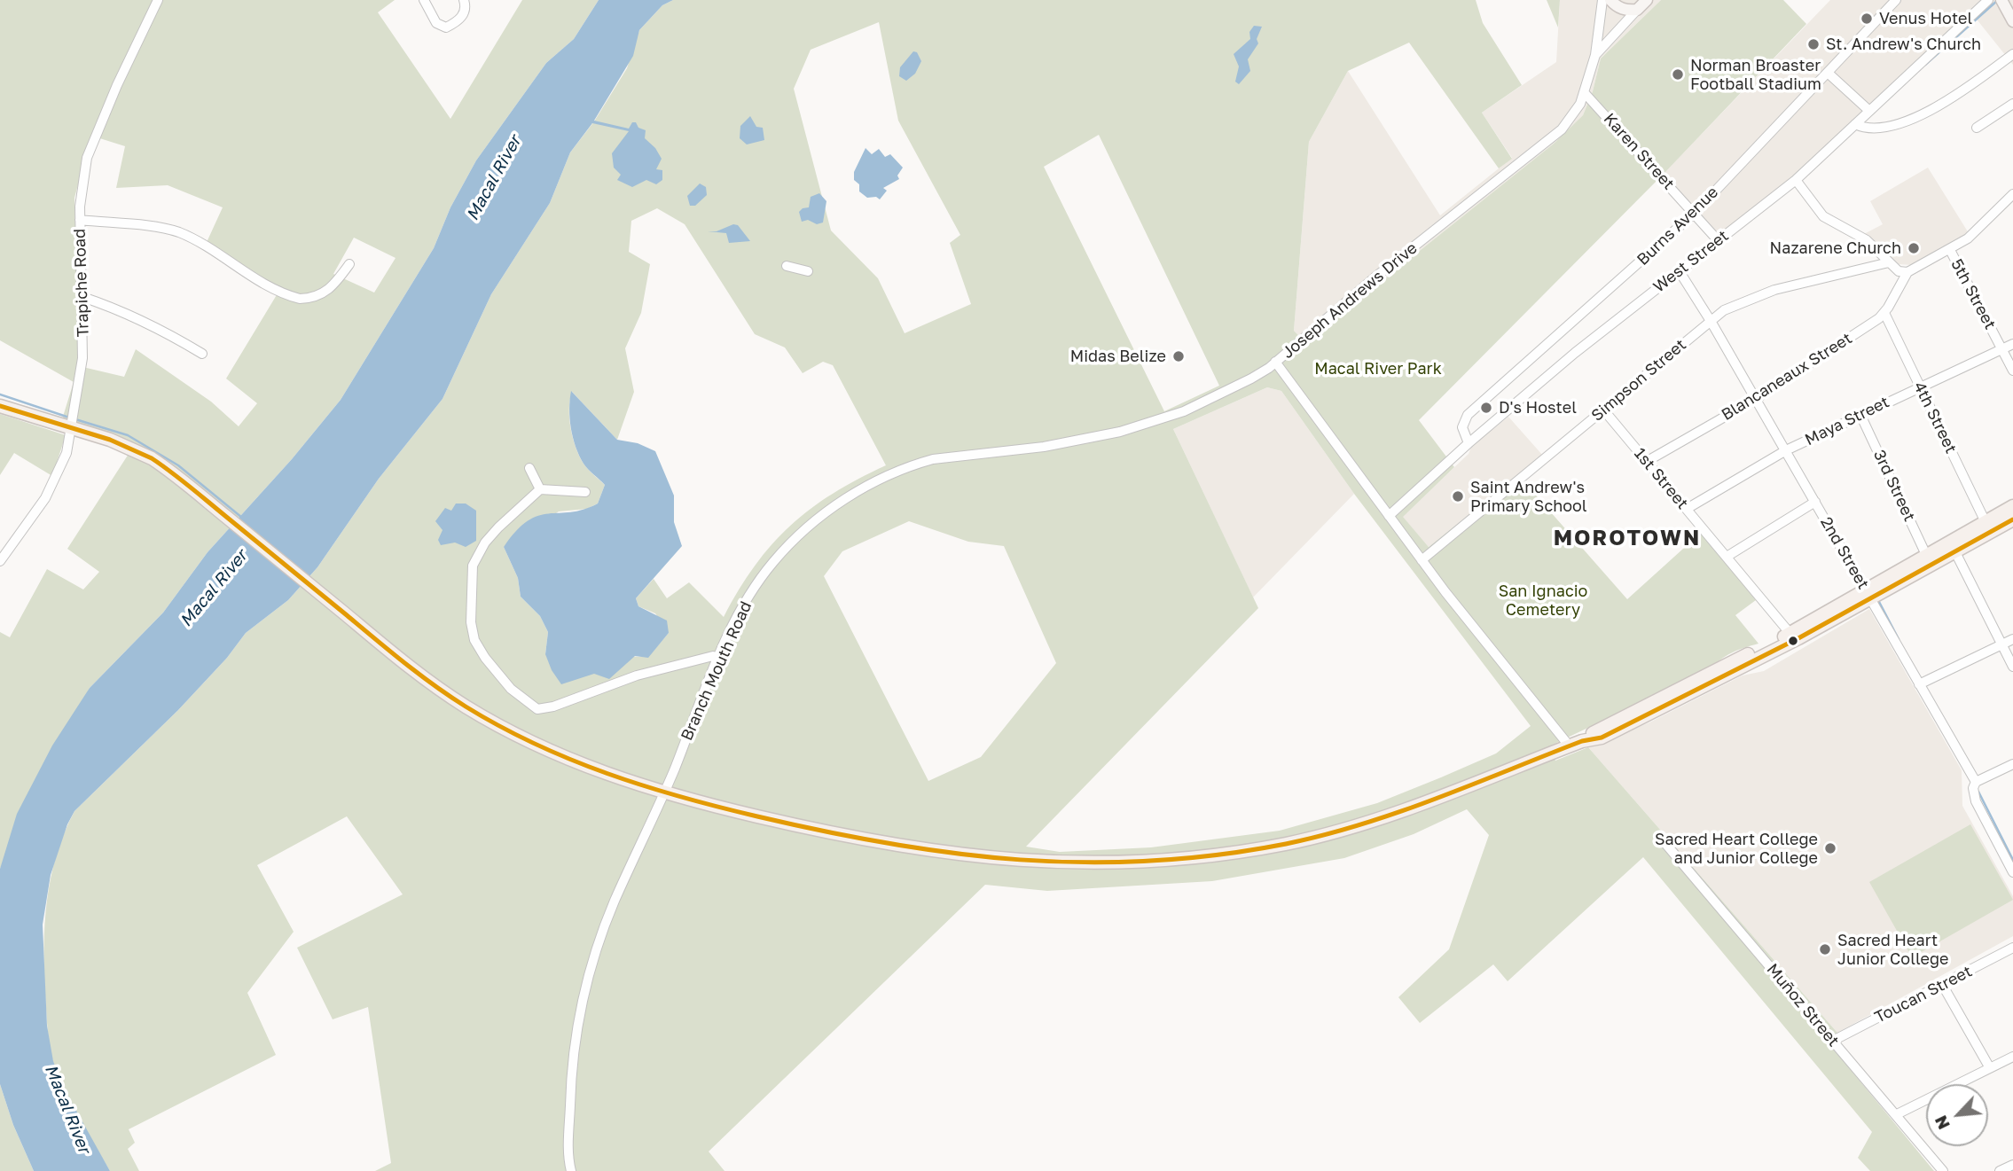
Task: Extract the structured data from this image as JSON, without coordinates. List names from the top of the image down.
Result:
{
  "streets": {
    "main road": ["Joseph Andrews Drive"],
    "street": [
      "Karen Street",
      "Burns Avenue",
      "West Street",
      "Trapiche Road",
      "5th Street",
      "Blancaneaux Street",
      "Simpson Street",
      "4th Street",
      "Maya Street",
      "1st Street",
      "3rd Street",
      "2nd Street",
      "Branch Mouth Road",
      "Toucan Street",
      "Muñoz Street"
    ]
  },
  "crossings": [
    ["Karen Street", "Burns Avenue"],
    ["Karen Street", "West Street"],
    ["Karen Street", "Joseph Andrews Drive"],
    ["Burns Avenue", "West Street"],
    ["West Street", "Joseph Andrews Drive"],
    ["West Street", "2nd Street"],
    ["5th Street", "Maya Street"],
    ["Joseph Andrews Drive", "Simpson Street"],
    ["Joseph Andrews Drive", "Branch Mouth Road"],
    ["Blancaneaux Street", "4th Street"],
    ["Blancaneaux Street", "1st Street"],
    ["Blancaneaux Street", "2nd Street"],
    ["Simpson Street", "1st Street"],
    ["Simpson Street", "2nd Street"],
    ["4th Street", "Maya Street"],
    ["Maya Street", "1st Street"],
    ["Maya Street", "3rd Street"],
    ["Maya Street", "2nd Street"],
    ["Toucan Street", "Muñoz Street"]
  ],
  "districts": ["MOROTOWN"],
  "water": ["Macal River"],
  "parks": ["Macal River Park", "San Ignacio Cemetery"],
  "places": [
    "Venus Hotel",
    "St. Andrew's Church",
    "Norman Broaster Football Stadium",
    "Nazarene Church",
    "Midas Belize",
    "D's Hostel",
    "Saint Andrew's Primary School",
    "Sacred Heart College and Junior College",
    "Sacred Heart Junior College"
  ],
  "north": "bottom left"
}
